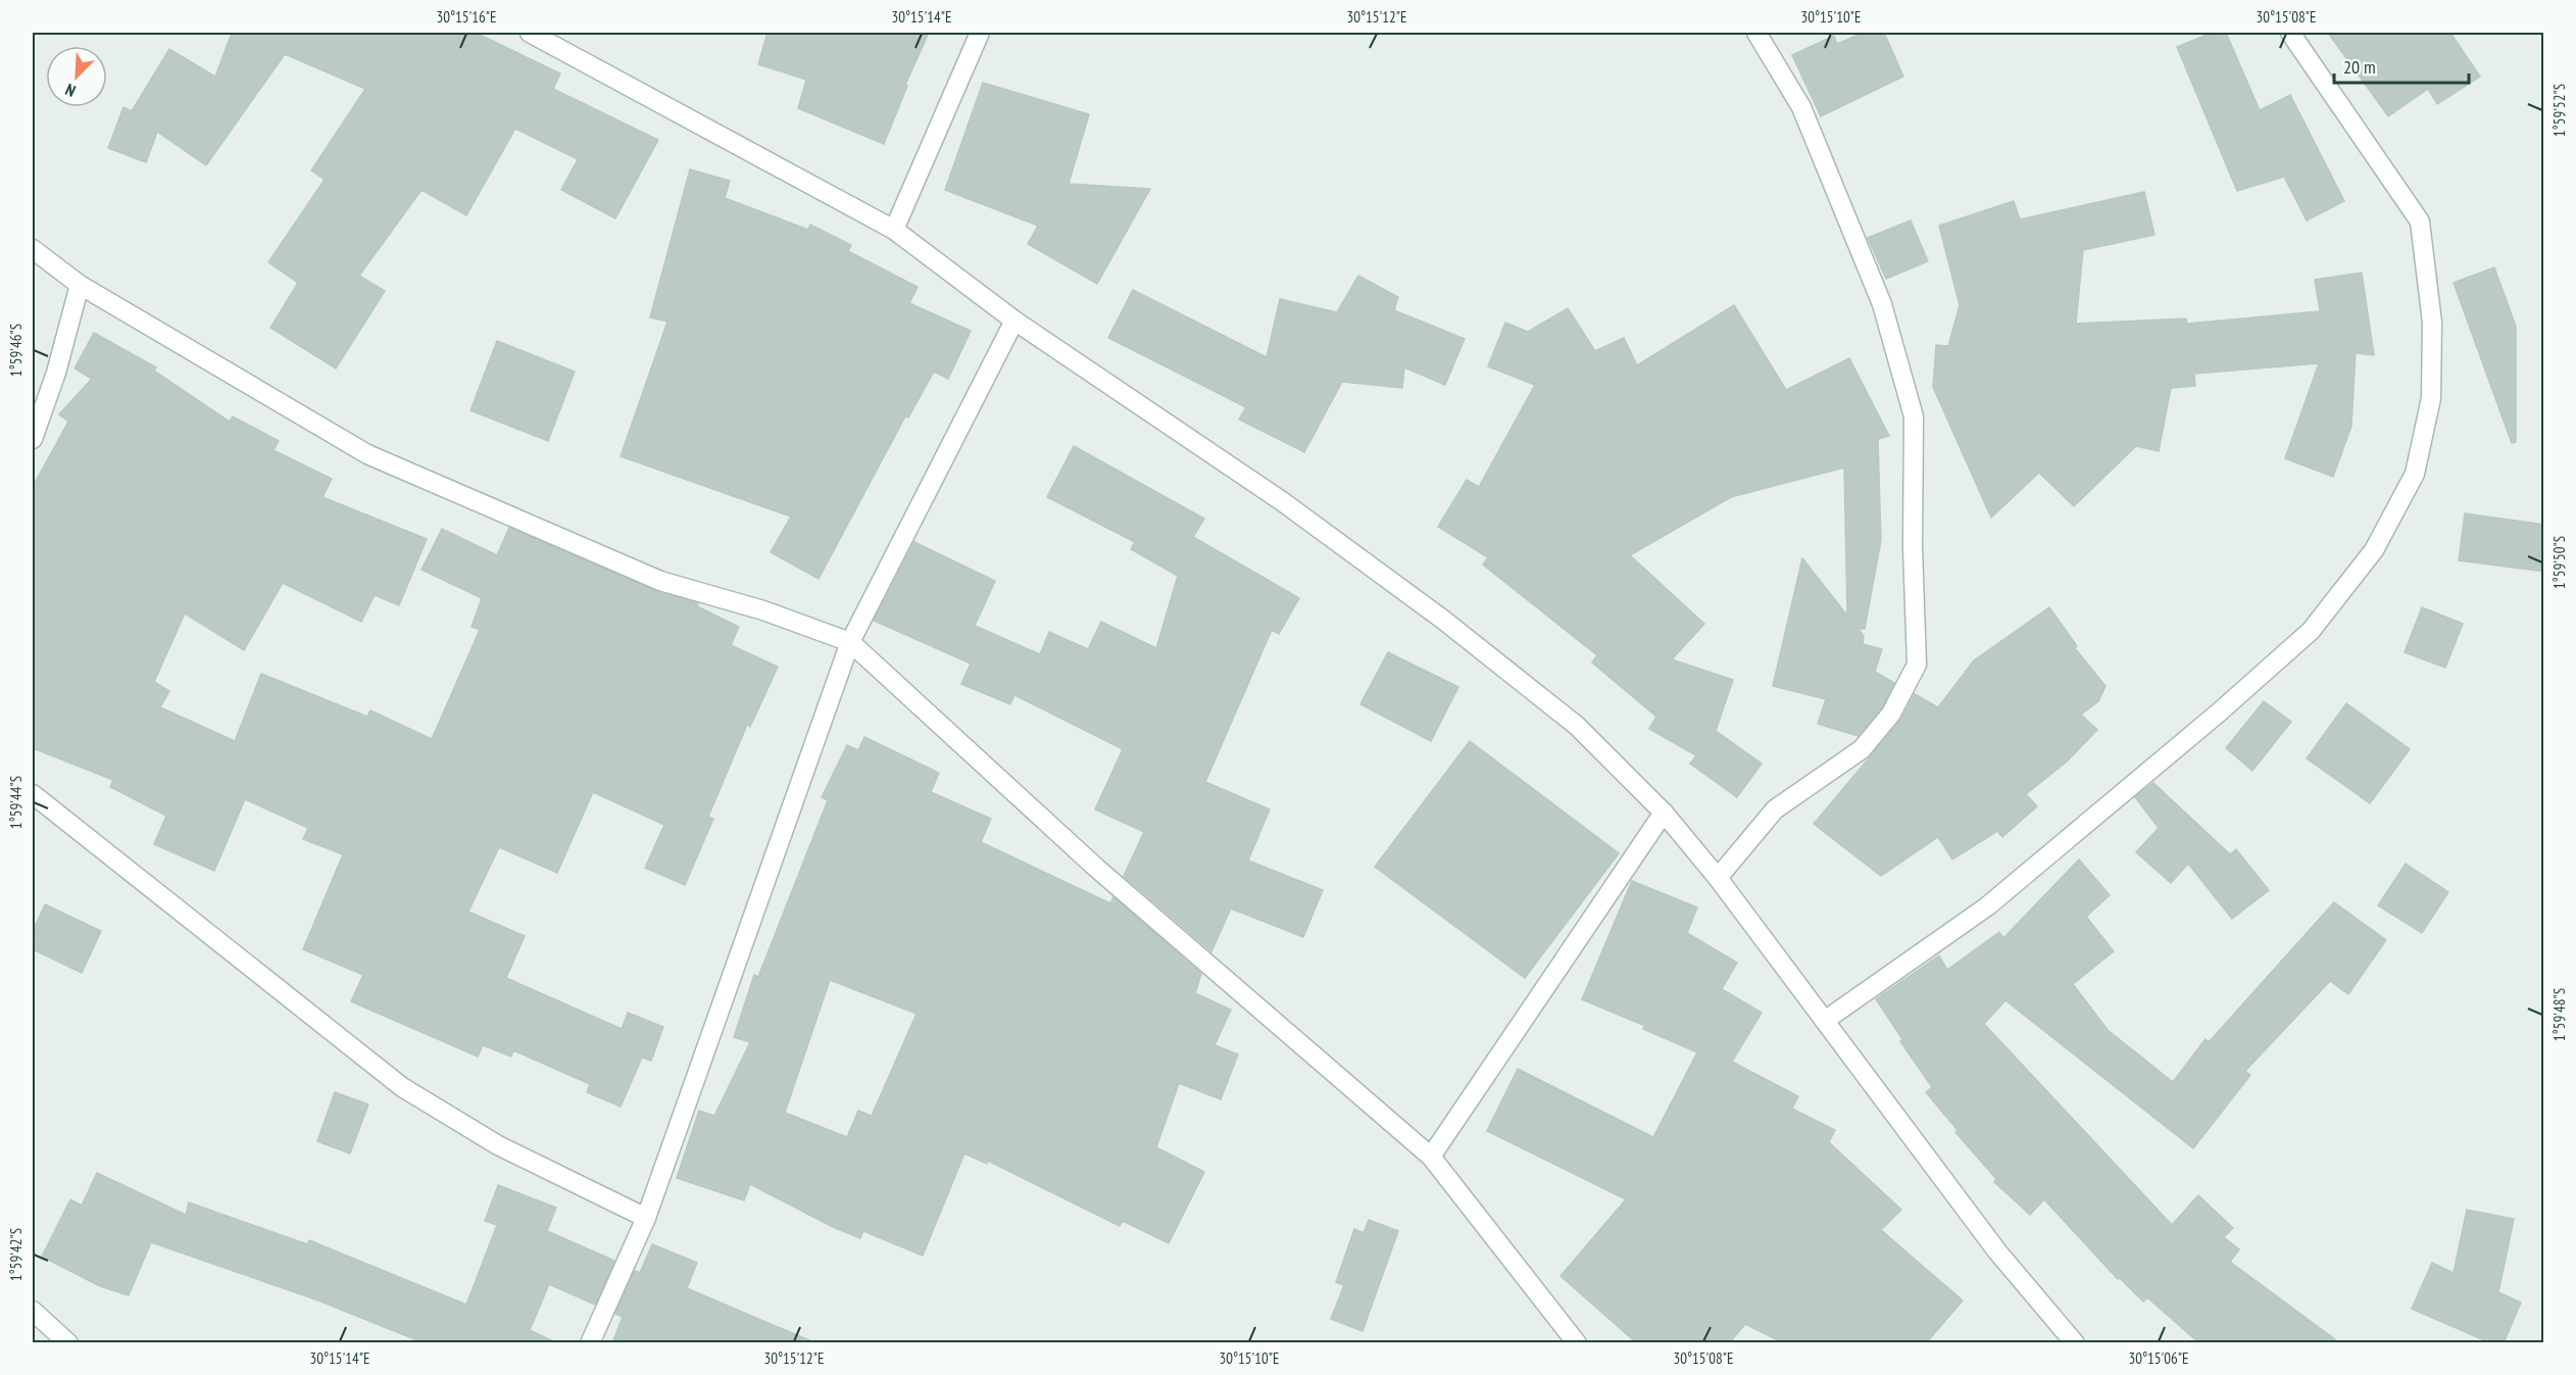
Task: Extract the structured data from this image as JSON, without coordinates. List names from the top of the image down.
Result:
{
  "scale_bar": "20 m",
  "north": "bottom left",
  "coordinates": [
    "30°15'16\"E",
    "30°15'14\"E",
    "30°15'12\"E",
    "30°15'10\"E",
    "30°15'08\"E",
    "1°59'52\"S",
    "1°59'46\"S",
    "1°59'50\"S",
    "1°59'44\"S",
    "1°59'48\"S",
    "1°59'42\"S",
    "30°15'06\"E"
  ]
}
